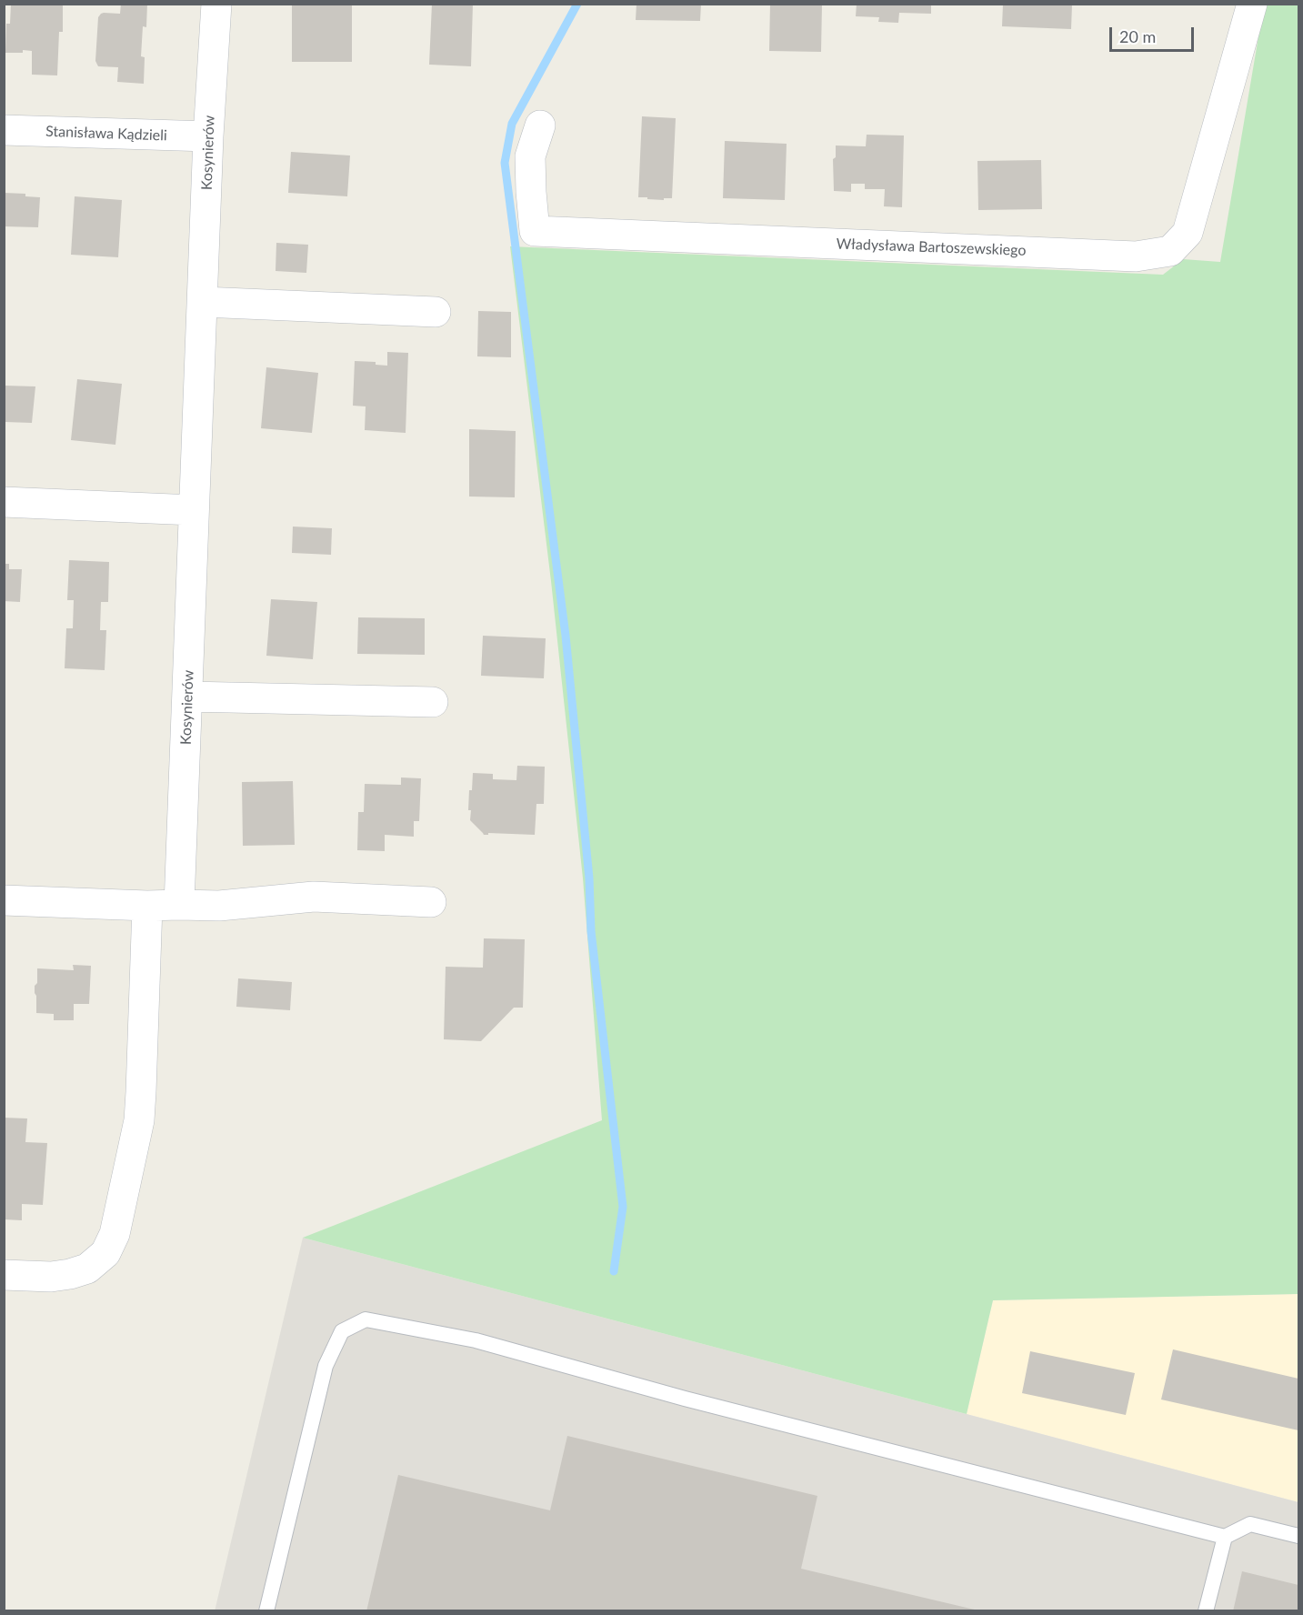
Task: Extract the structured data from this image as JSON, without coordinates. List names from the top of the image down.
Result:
{
  "streets": {
    "street": ["Stanisława Kądzieli", "Kosynierów", "Władysława Bartoszewskiego"]
  },
  "crossings": [
    ["Stanisława Kądzieli", "Kosynierów"]
  ],
  "scale_bar": "20 m"
}
